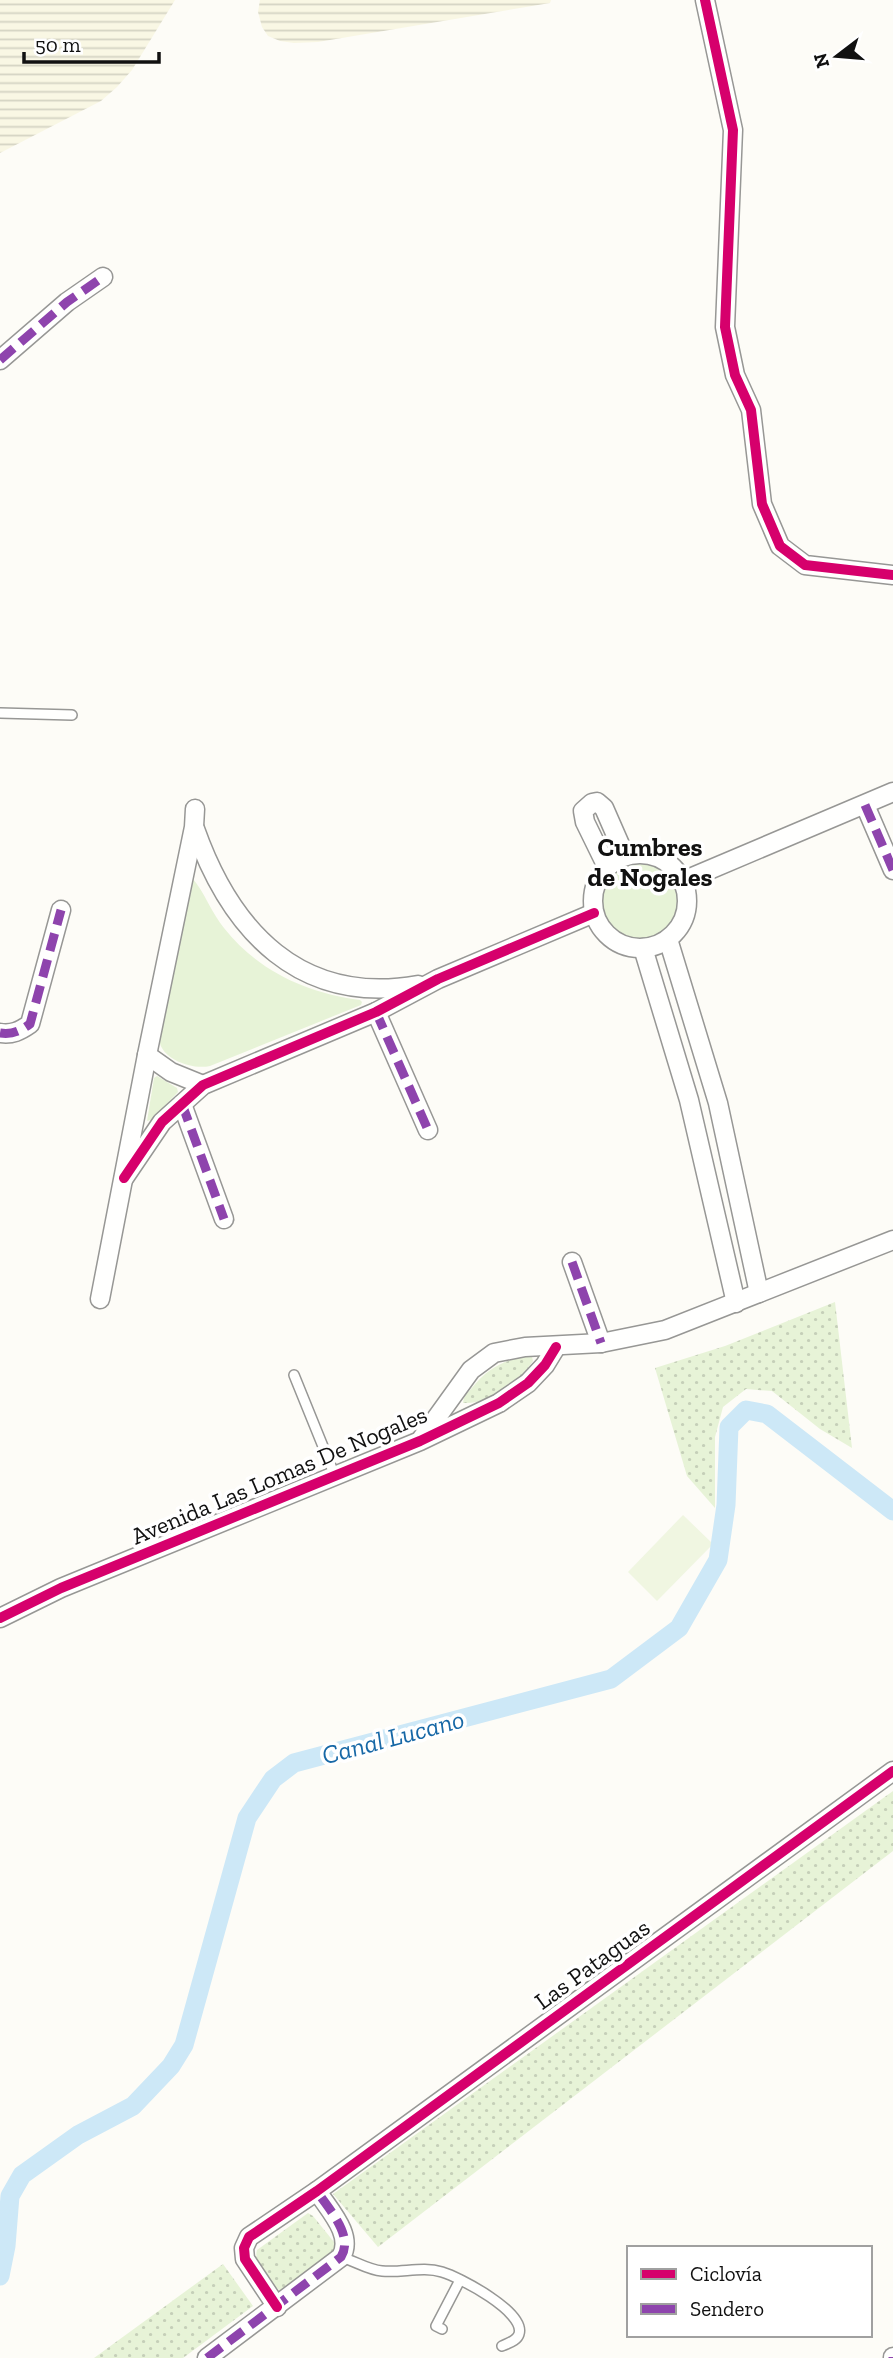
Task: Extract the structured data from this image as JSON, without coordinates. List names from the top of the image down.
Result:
{
  "streets": {
    "street": ["Avenida Las Lomas De Nogales", "Las Pataguas"]
  },
  "districts": ["Cumbres de Nogales"],
  "water": ["Canal Lucano"],
  "legend": ["Ciclovía", "Sendero"],
  "scale_bar": "50 m",
  "north": "left"
}
